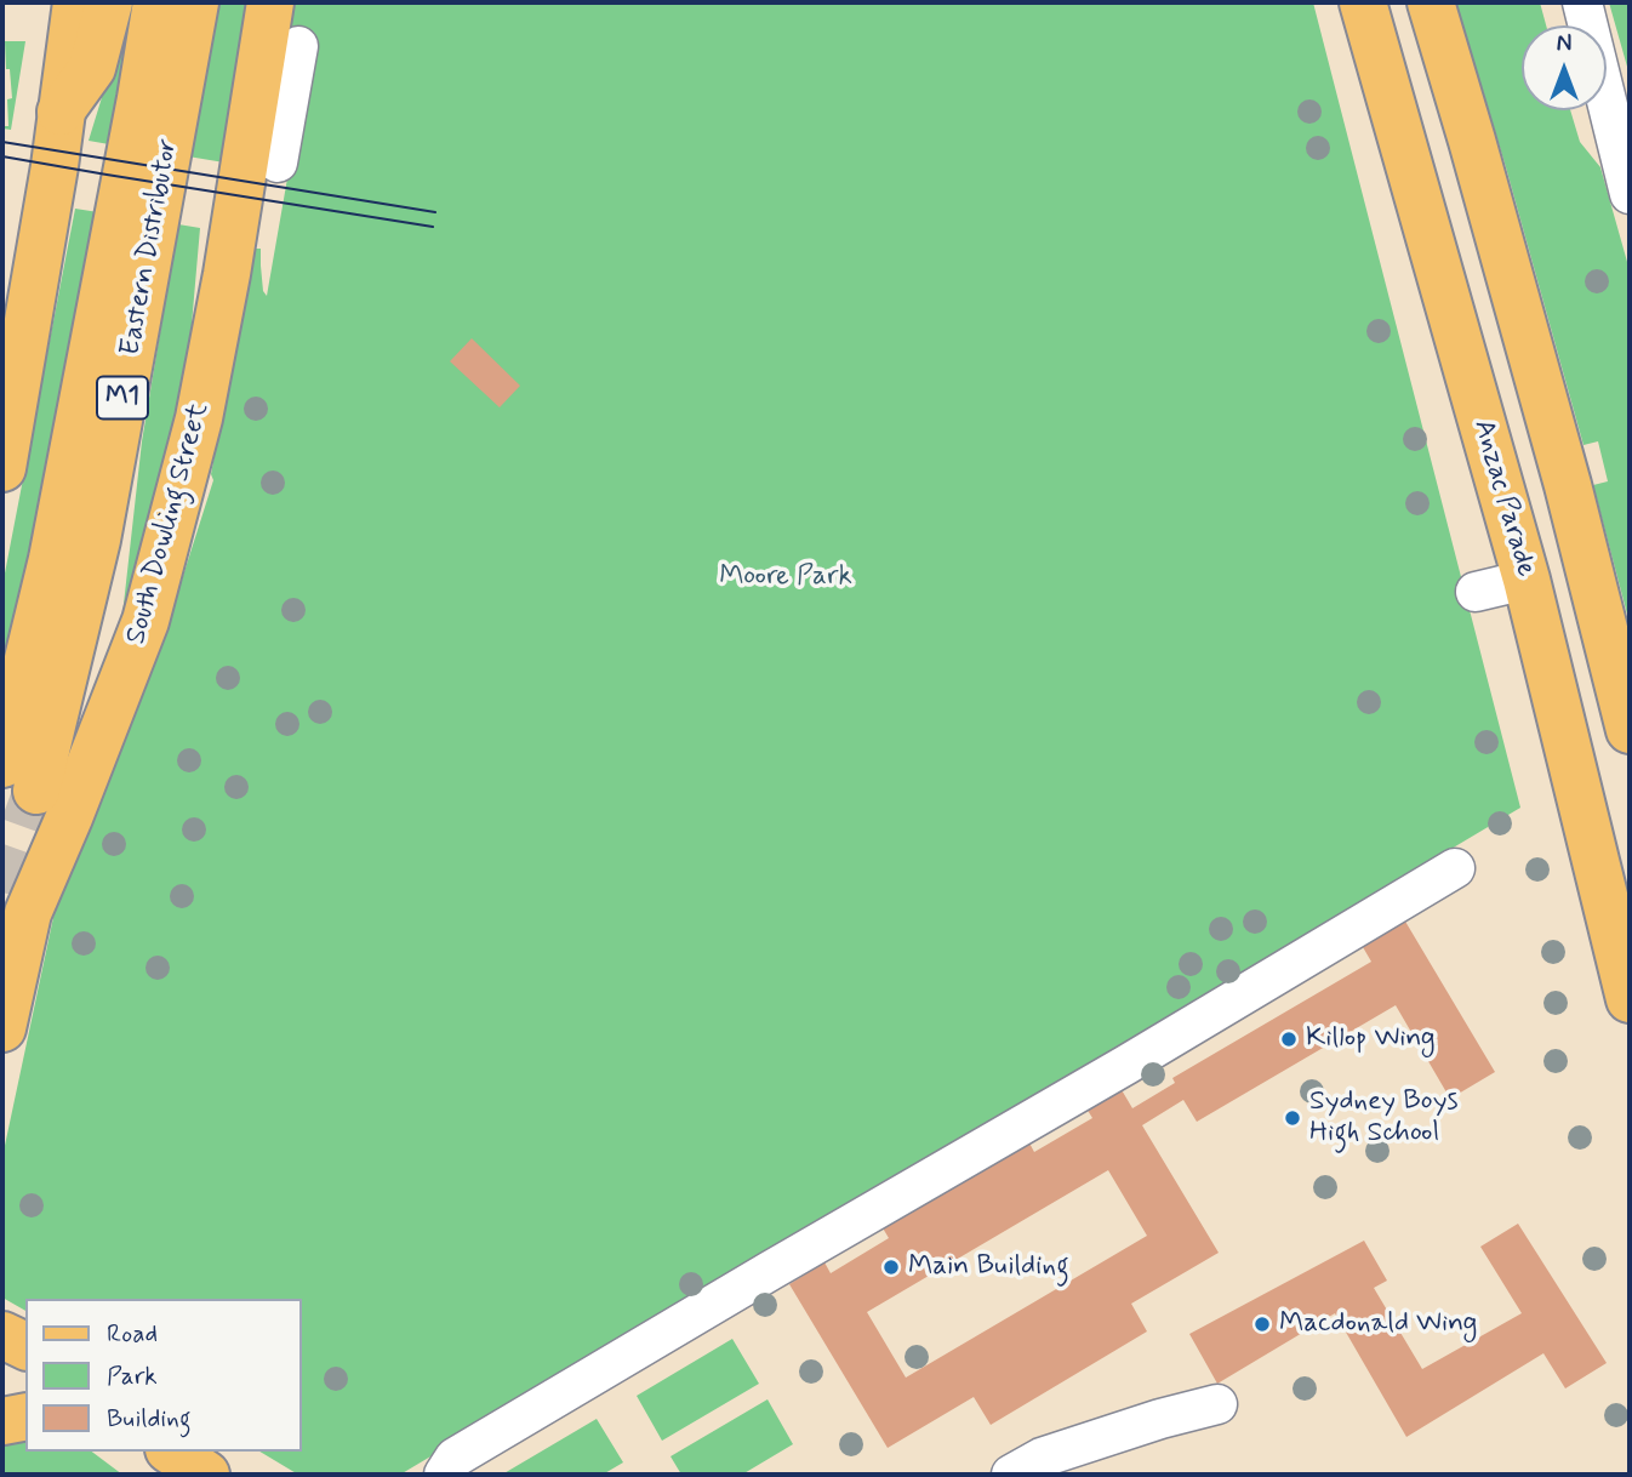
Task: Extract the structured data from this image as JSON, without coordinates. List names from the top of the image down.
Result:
{
  "streets": {
    "main road": [
      "Eastern Distributor",
      "M1",
      "Anzac Parade",
      "South Dowling Street"
    ]
  },
  "parks": ["Moore Park"],
  "places": [
    "Killop Wing",
    "Sydney Boys High School",
    "Main Building",
    "Macdonald Wing"
  ],
  "legend": ["Road", "Park", "Building"],
  "north": "top"
}
